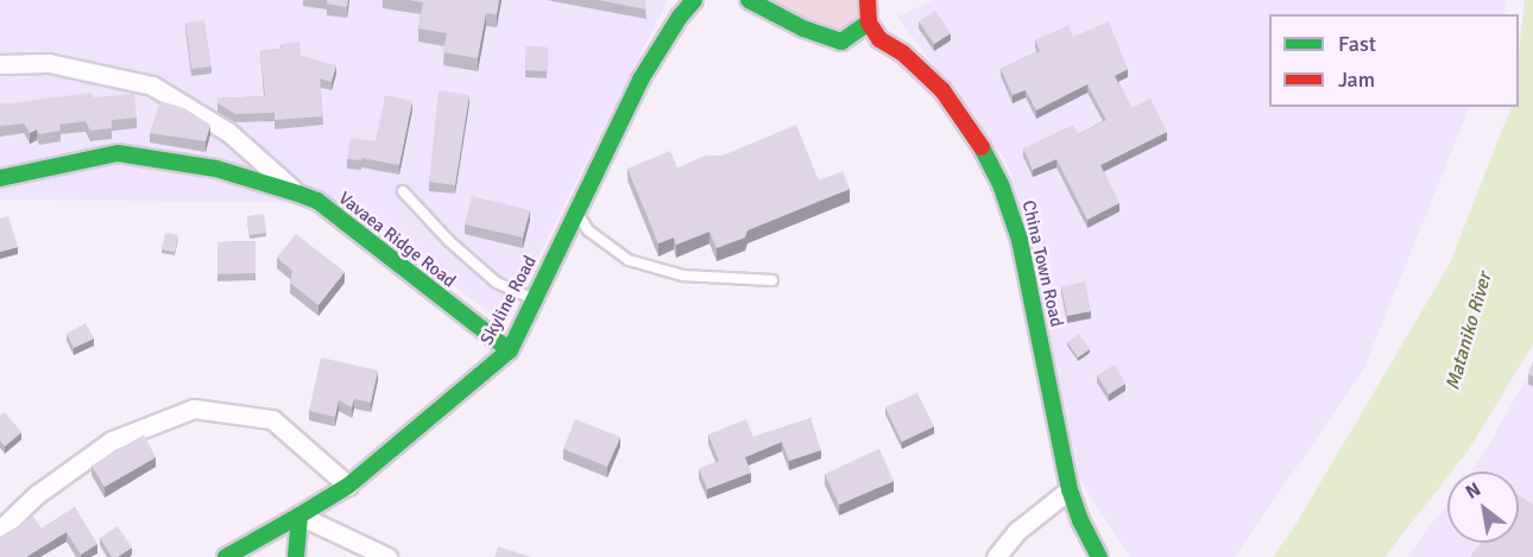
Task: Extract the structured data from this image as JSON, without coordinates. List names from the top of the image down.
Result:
{
  "streets": {
    "street": ["Vavaea Ridge Road", "China Town Road", "Skyline Road"]
  },
  "crossings": [
    ["Vavaea Ridge Road", "Skyline Road"]
  ],
  "water": ["Mataniko River"],
  "legend": ["Fast", "Jam"],
  "north": "top left"
}
